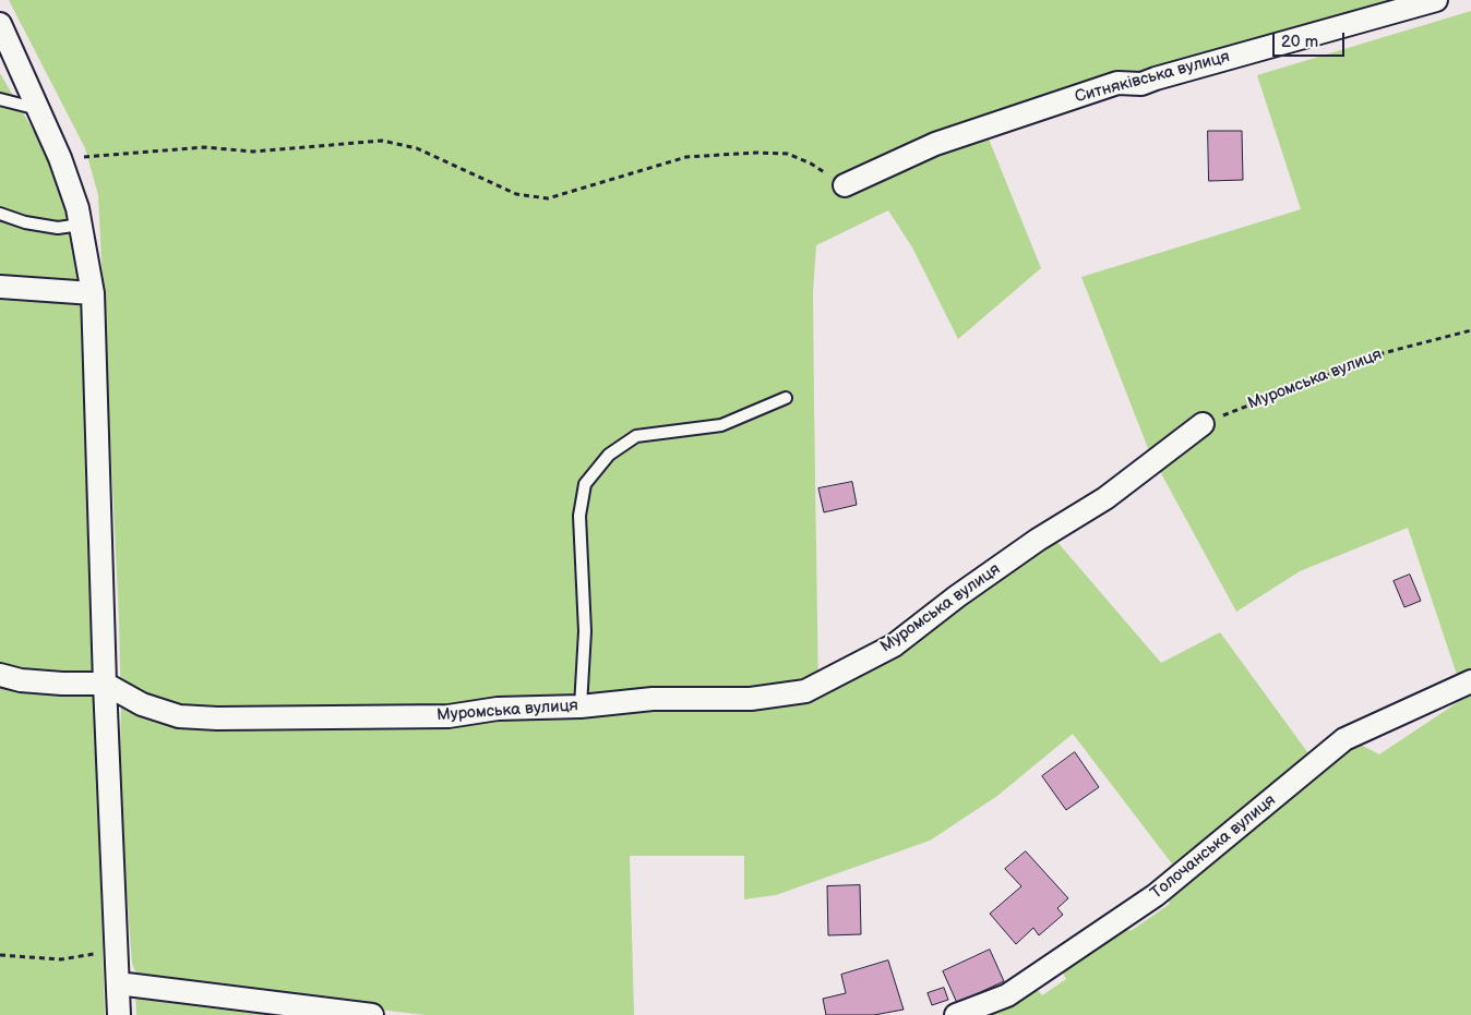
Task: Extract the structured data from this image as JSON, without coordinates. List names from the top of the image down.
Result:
{
  "streets": {
    "street": ["Ситняківська вулиця", "Муромська вулиця", "Толочанська вулиця"]
  },
  "scale_bar": "20 m"
}
